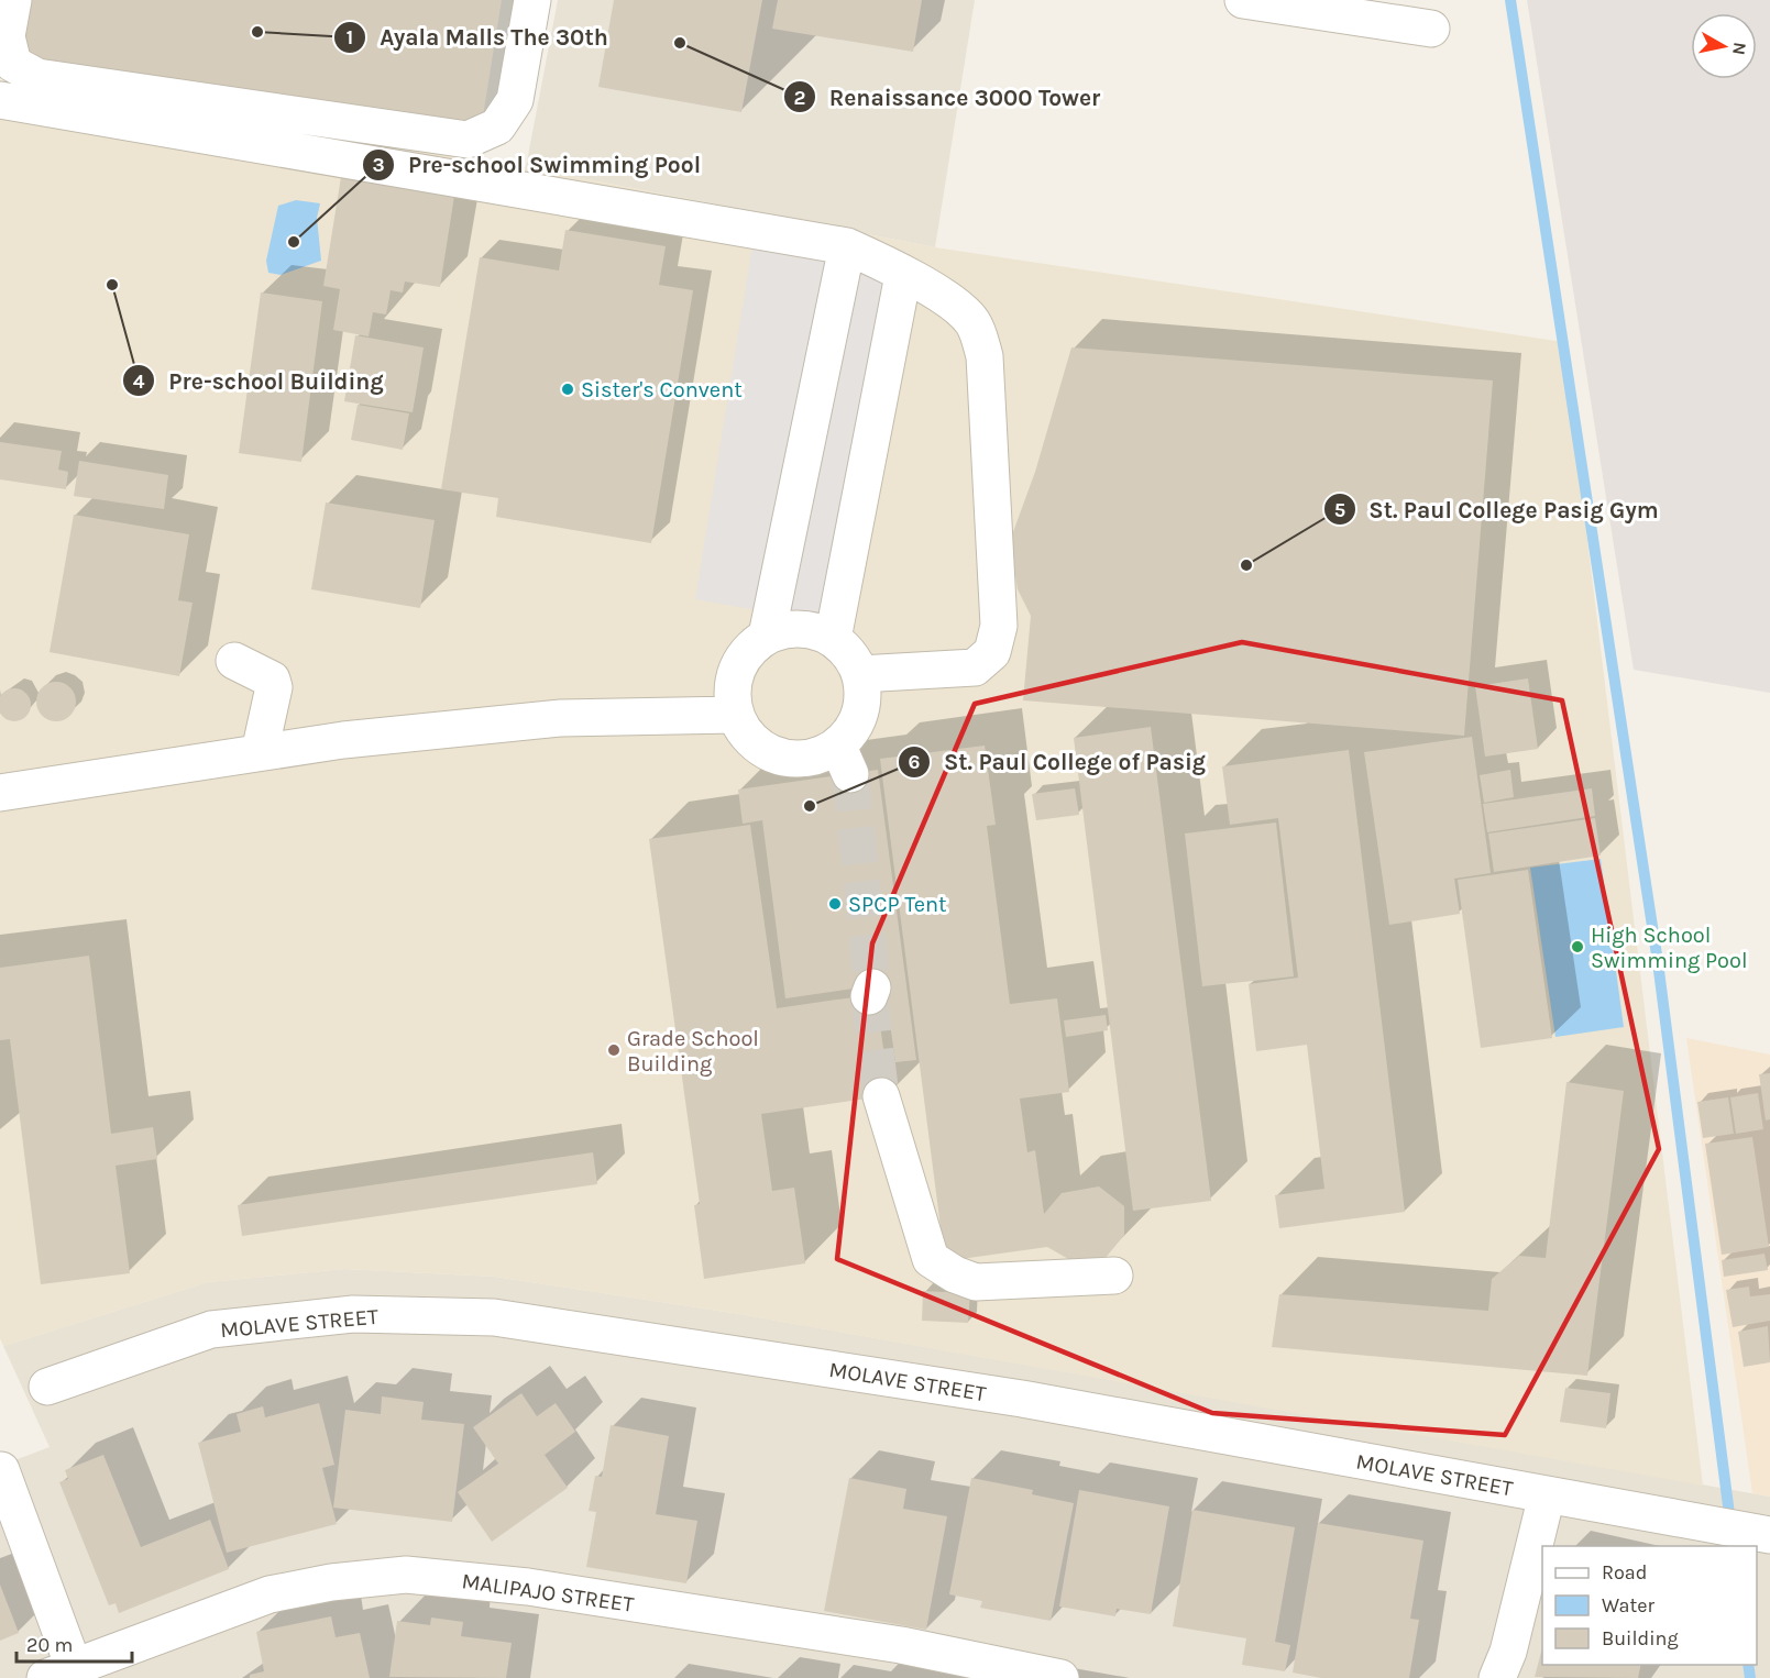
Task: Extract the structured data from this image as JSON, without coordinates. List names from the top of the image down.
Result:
{
  "streets": {
    "street": ["MOLAVE STREET", "MALIPAJO STREET"]
  },
  "places": [
    "Ayala Malls The 30th",
    "Renaissance 3000 Tower",
    "Pre-school Swimming Pool",
    "Pre-school Building",
    "Sister's Convent",
    "St. Paul College Pasig Gym",
    "St. Paul College of Pasig",
    "SPCP Tent",
    "High School Swimming Pool",
    "Grade School Building"
  ],
  "legend": ["Road", "Water", "Building"],
  "scale_bar": "20 m",
  "north": "right"
}
